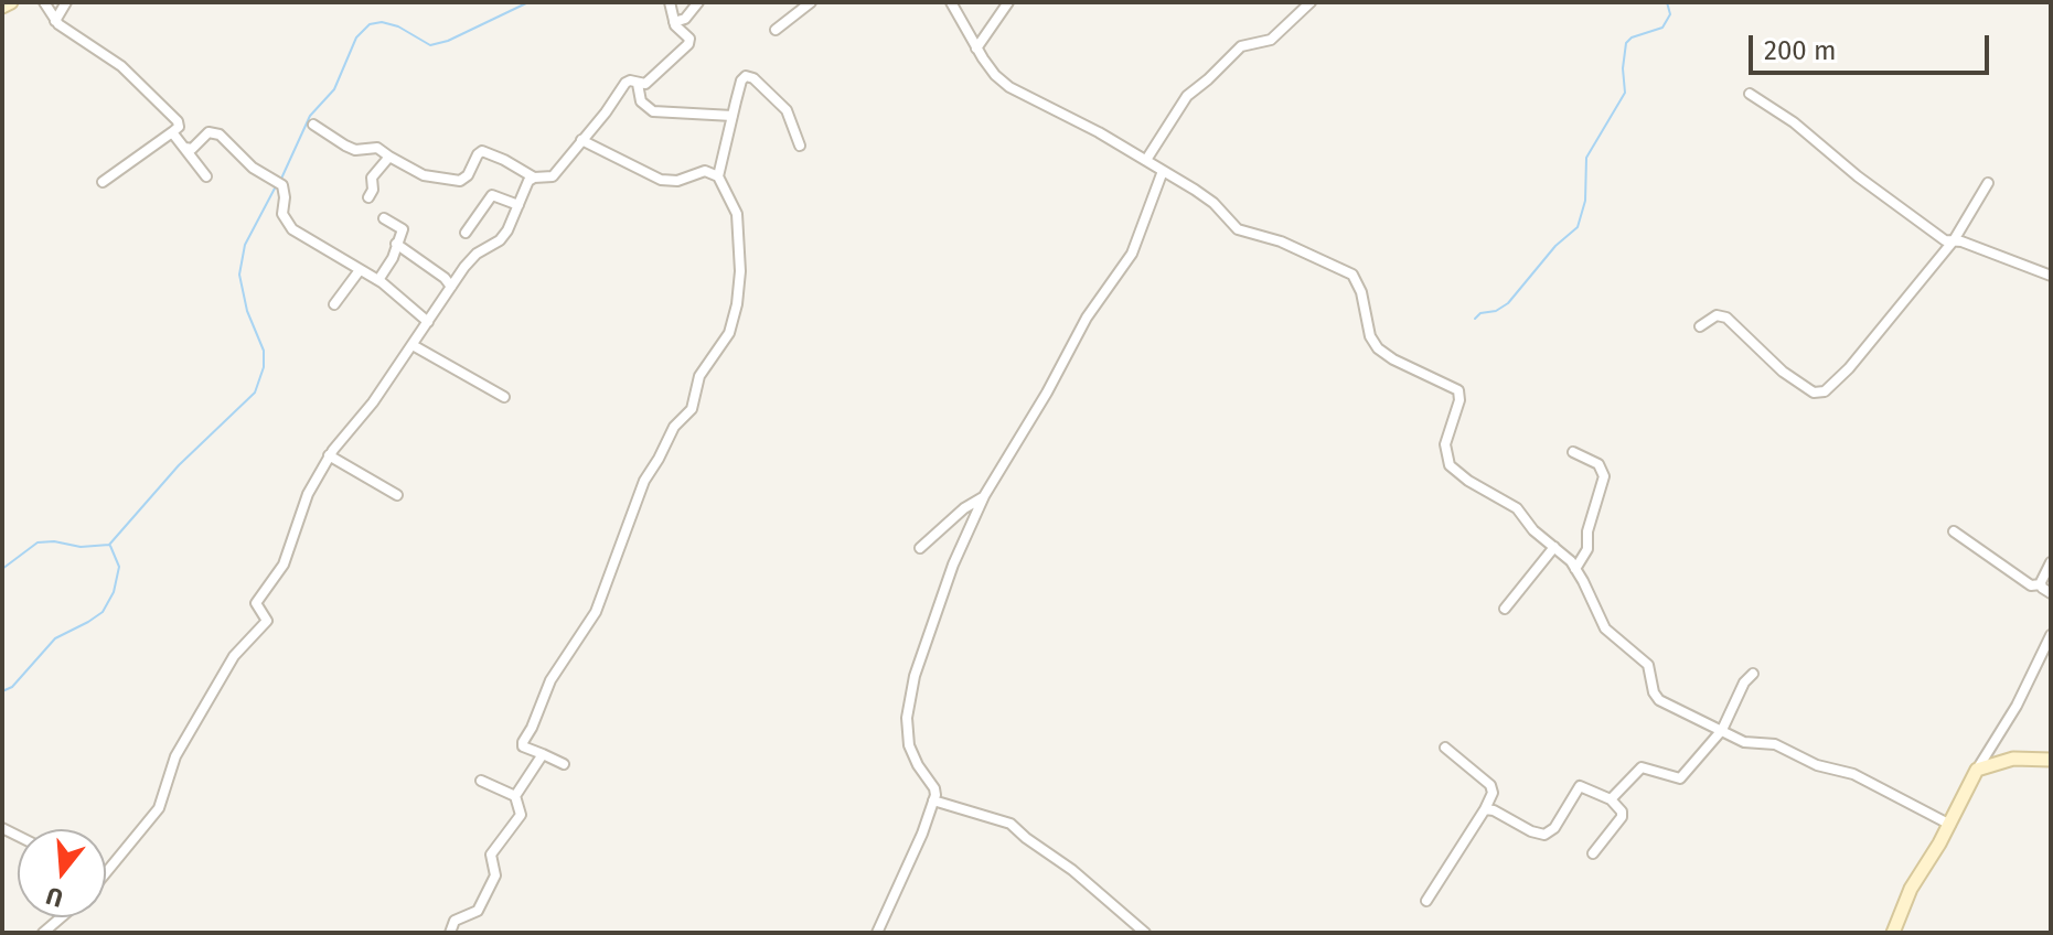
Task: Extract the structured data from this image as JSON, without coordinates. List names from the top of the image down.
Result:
{
  "scale_bar": "200 m",
  "north": "bottom"
}
